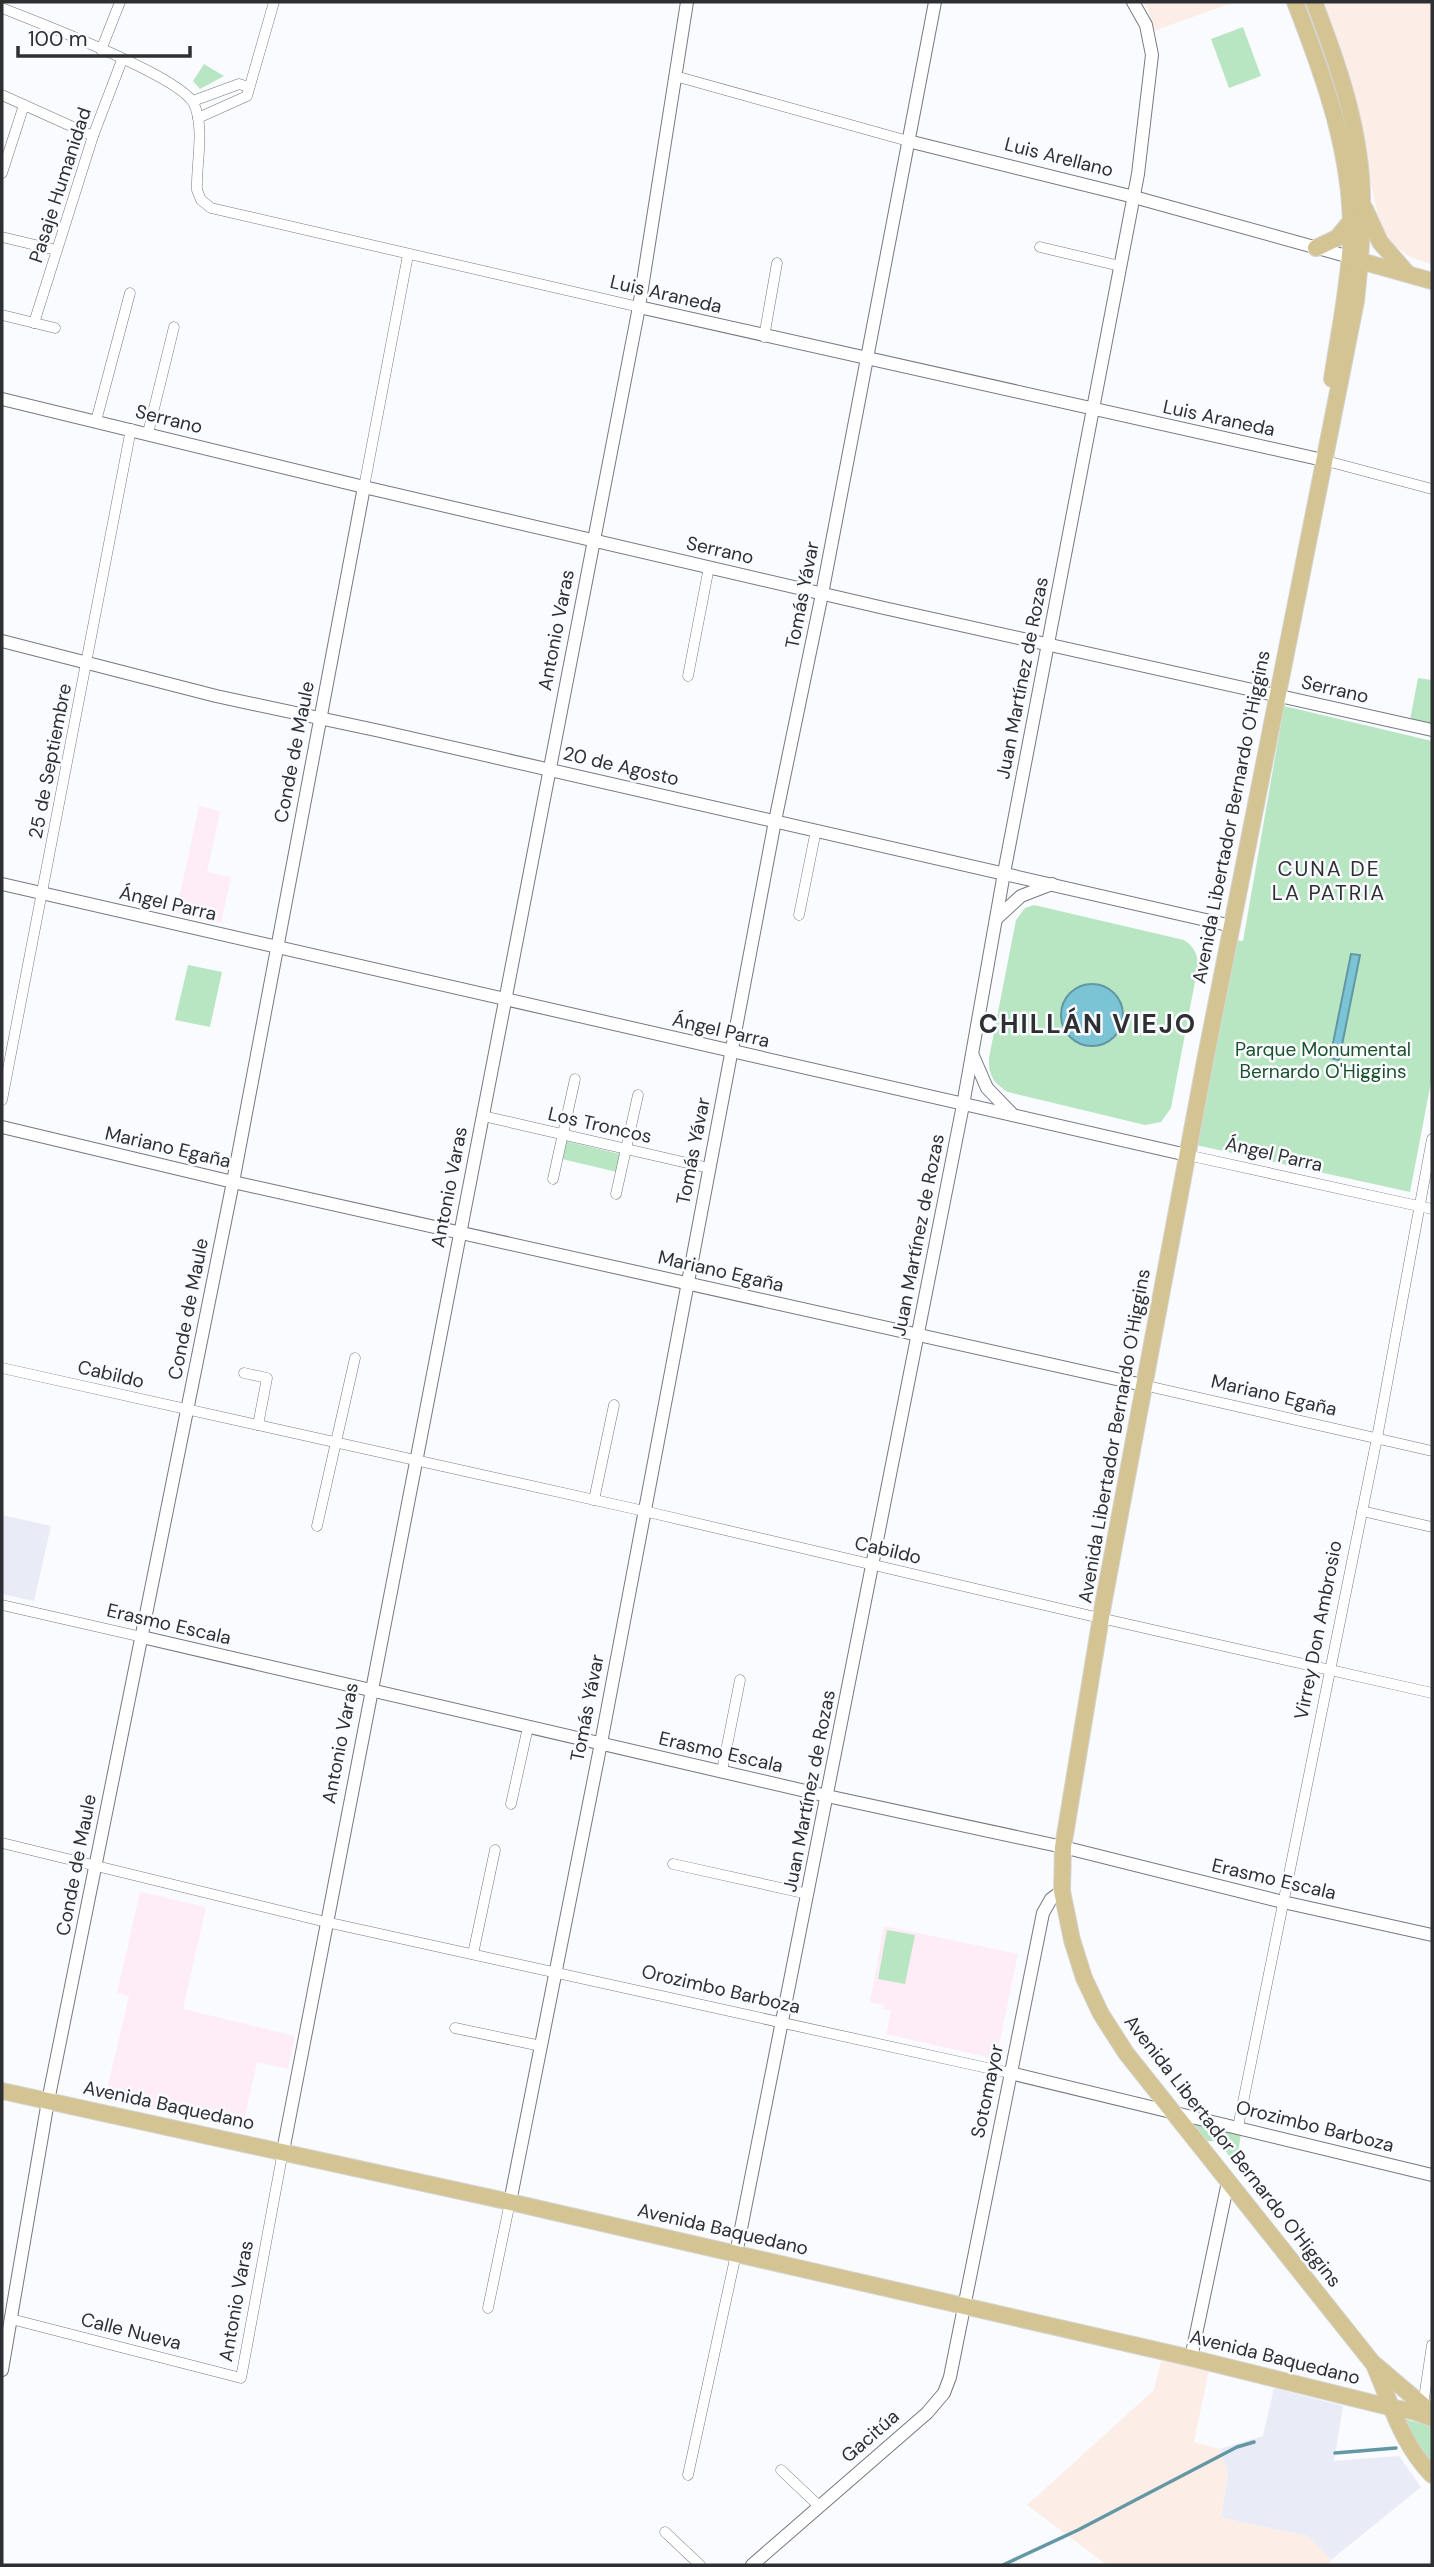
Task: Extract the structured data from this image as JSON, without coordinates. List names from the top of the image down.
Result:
{
  "streets": {
    "main road": ["Luis Arellano", "Avenida Libertador Bernardo O'Higgins", "Avenida Baquedano"],
    "street": [
      "Pasaje Humanidad",
      "Luis Araneda",
      "Serrano",
      "Tomás Yávar",
      "Antonio Varas",
      "Juan Martínez de Rozas",
      "Conde de Maule",
      "25 de Septiembre",
      "20 de Agosto",
      "Ángel Parra",
      "Los Troncos",
      "Mariano Egaña",
      "Cabildo",
      "Erasmo Escala",
      "Virrey Don Ambrosio",
      "Orozimbo Barboza",
      "Sotomayor",
      "Calle Nueva",
      "Gacitúa"
    ]
  },
  "crossings": [
    ["Luis Arellano", "Tomás Yávar"],
    ["Luis Arellano", "Antonio Varas"],
    ["Luis Arellano", "Juan Martínez de Rozas"],
    ["Luis Arellano", "Avenida Libertador Bernardo O'Higgins"],
    ["Luis Araneda", "Tomás Yávar"],
    ["Luis Araneda", "Antonio Varas"],
    ["Luis Araneda", "Juan Martínez de Rozas"],
    ["Luis Araneda", "Conde de Maule"],
    ["Luis Araneda", "Avenida Libertador Bernardo O'Higgins"],
    ["Serrano", "Tomás Yávar"],
    ["Serrano", "Antonio Varas"],
    ["Serrano", "Juan Martínez de Rozas"],
    ["Serrano", "Conde de Maule"],
    ["Serrano", "25 de Septiembre"],
    ["Serrano", "Avenida Libertador Bernardo O'Higgins"],
    ["Tomás Yávar", "20 de Agosto"],
    ["Tomás Yávar", "Ángel Parra"],
    ["Tomás Yávar", "Los Troncos"],
    ["Tomás Yávar", "Mariano Egaña"],
    ["Tomás Yávar", "Cabildo"],
    ["Tomás Yávar", "Erasmo Escala"],
    ["Tomás Yávar", "Orozimbo Barboza"],
    ["Tomás Yávar", "Avenida Baquedano"],
    ["Antonio Varas", "20 de Agosto"],
    ["Antonio Varas", "Ángel Parra"],
    ["Antonio Varas", "Los Troncos"],
    ["Antonio Varas", "Mariano Egaña"],
    ["Antonio Varas", "Cabildo"],
    ["Antonio Varas", "Erasmo Escala"],
    ["Antonio Varas", "Orozimbo Barboza"],
    ["Antonio Varas", "Avenida Baquedano"],
    ["Antonio Varas", "Calle Nueva"],
    ["Juan Martínez de Rozas", "20 de Agosto"],
    ["Juan Martínez de Rozas", "Ángel Parra"],
    ["Juan Martínez de Rozas", "Mariano Egaña"],
    ["Juan Martínez de Rozas", "Cabildo"],
    ["Juan Martínez de Rozas", "Erasmo Escala"],
    ["Juan Martínez de Rozas", "Orozimbo Barboza"],
    ["Juan Martínez de Rozas", "Avenida Baquedano"],
    ["Conde de Maule", "20 de Agosto"],
    ["Conde de Maule", "Ángel Parra"],
    ["Conde de Maule", "Mariano Egaña"],
    ["Conde de Maule", "Cabildo"],
    ["Conde de Maule", "Erasmo Escala"],
    ["Conde de Maule", "Orozimbo Barboza"],
    ["Conde de Maule", "Avenida Baquedano"],
    ["Conde de Maule", "Calle Nueva"],
    ["25 de Septiembre", "20 de Agosto"],
    ["25 de Septiembre", "Ángel Parra"],
    ["20 de Agosto", "Avenida Libertador Bernardo O'Higgins"],
    ["Avenida Libertador Bernardo O'Higgins", "Ángel Parra"],
    ["Avenida Libertador Bernardo O'Higgins", "Mariano Egaña"],
    ["Avenida Libertador Bernardo O'Higgins", "Cabildo"],
    ["Avenida Libertador Bernardo O'Higgins", "Erasmo Escala"],
    ["Avenida Libertador Bernardo O'Higgins", "Orozimbo Barboza"],
    ["Avenida Libertador Bernardo O'Higgins", "Sotomayor"],
    ["Avenida Libertador Bernardo O'Higgins", "Avenida Baquedano"],
    ["Ángel Parra", "Virrey Don Ambrosio"],
    ["Mariano Egaña", "Virrey Don Ambrosio"],
    ["Cabildo", "Virrey Don Ambrosio"],
    ["Erasmo Escala", "Virrey Don Ambrosio"],
    ["Virrey Don Ambrosio", "Orozimbo Barboza"],
    ["Orozimbo Barboza", "Sotomayor"],
    ["Sotomayor", "Avenida Baquedano"],
    ["Sotomayor", "Gacitúa"],
    ["Avenida Baquedano", "Gacitúa"]
  ],
  "districts": ["CUNA DE LA PATRIA", "CHILLÁN VIEJO"],
  "parks": ["Parque Monumental Bernardo O'Higgins"],
  "scale_bar": "100 m"
}
